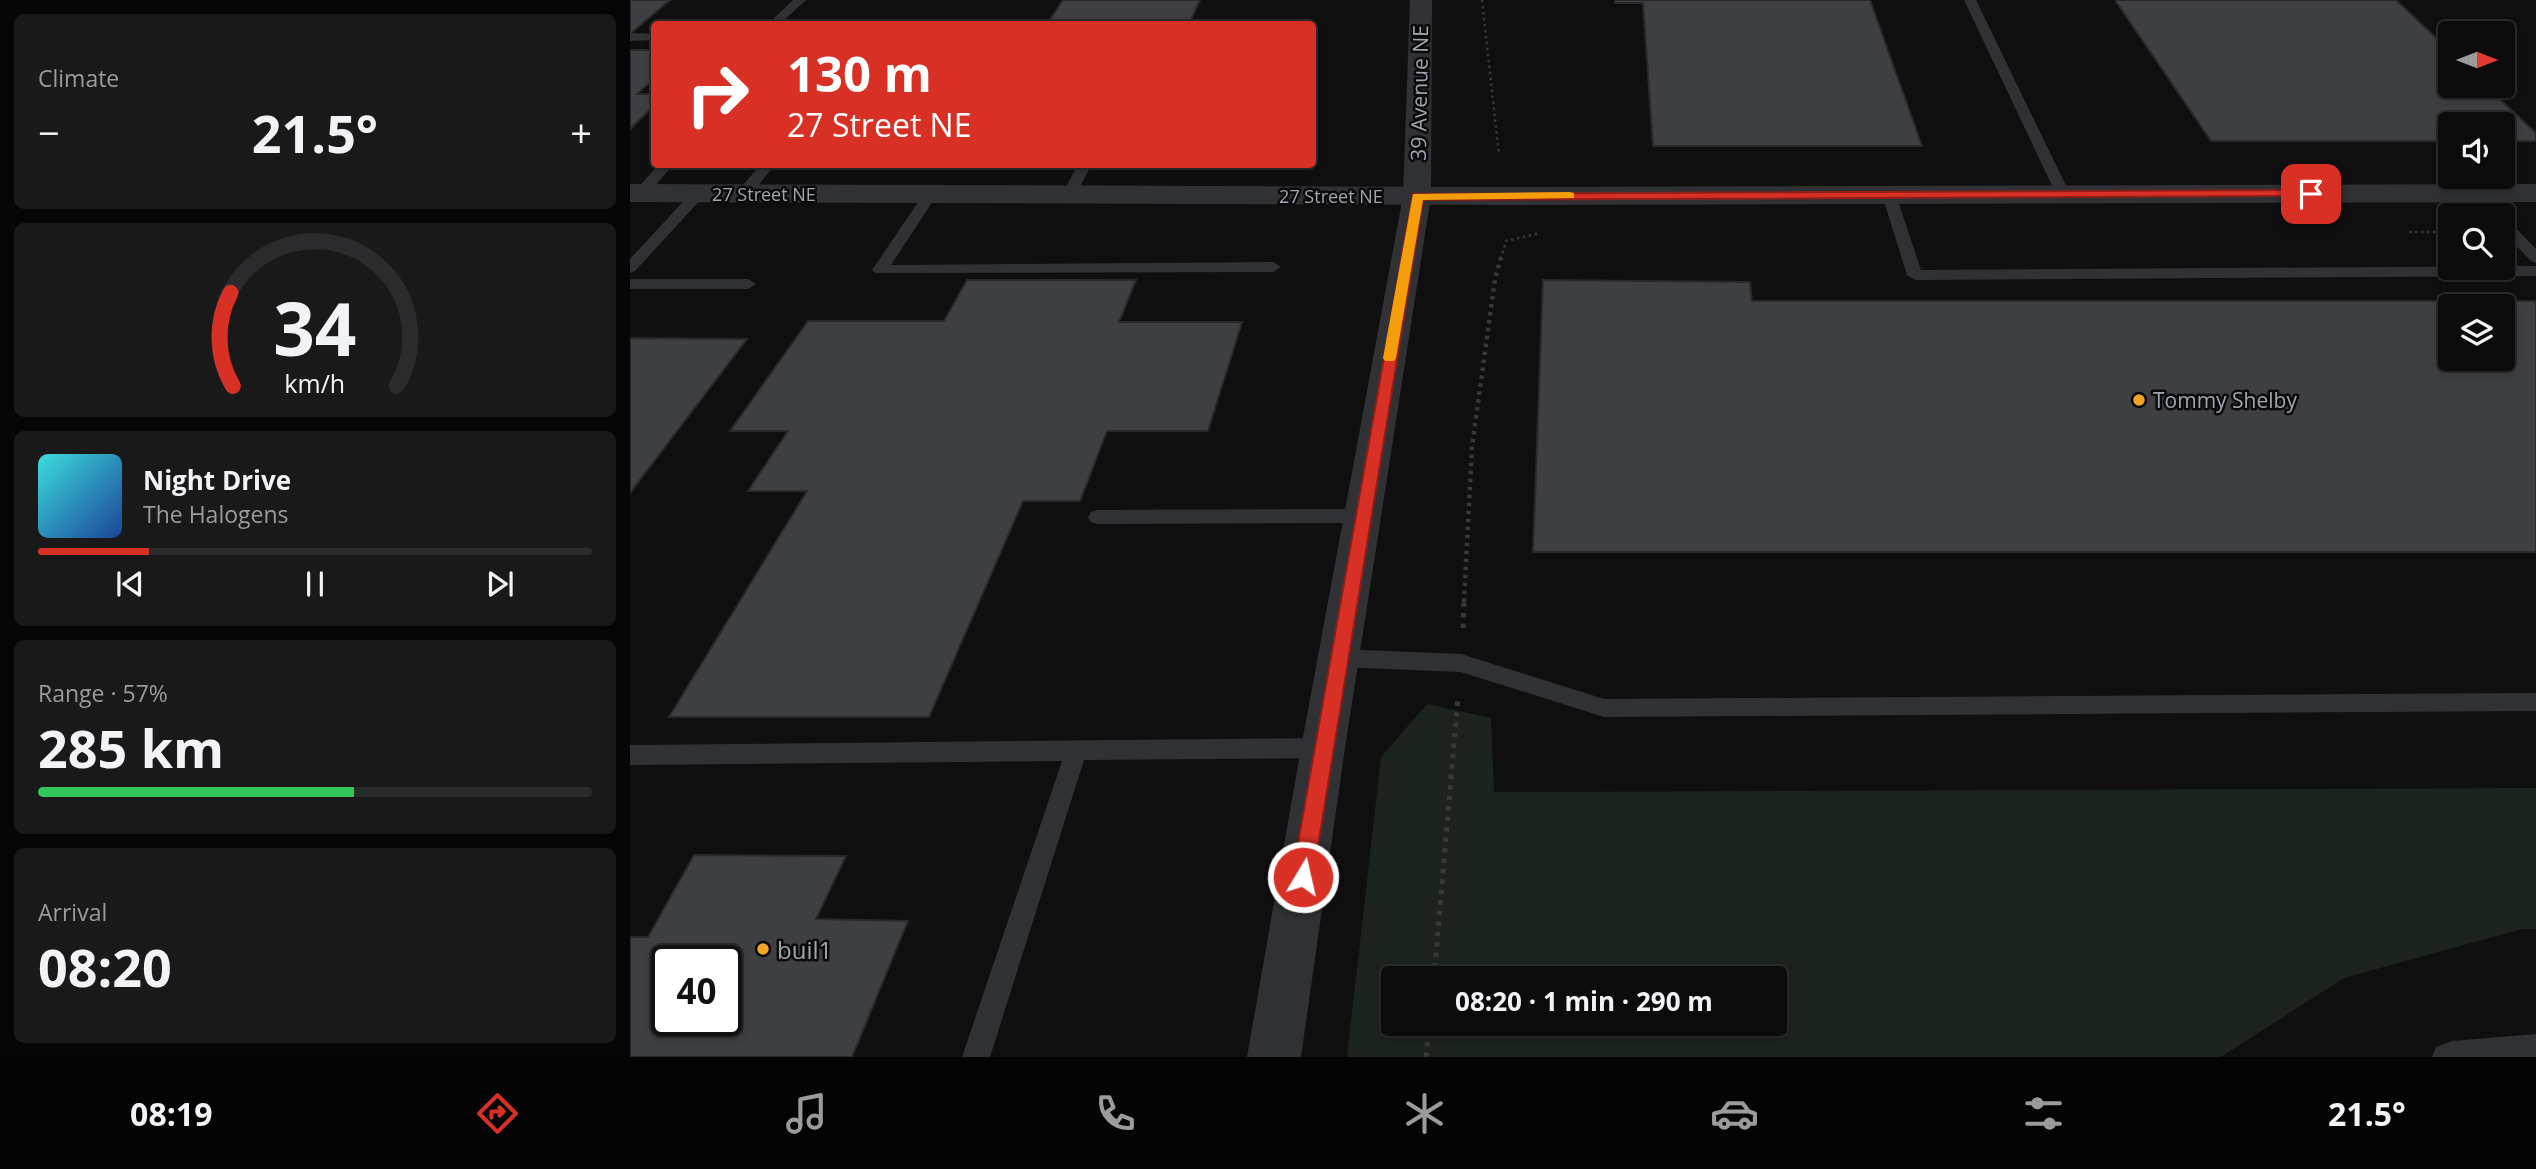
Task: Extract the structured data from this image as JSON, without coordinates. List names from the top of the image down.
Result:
{
  "streets": {
    "street": ["39 Avenue NE", "27 Street NE"]
  },
  "crossings": [
    ["39 Avenue NE", "27 Street NE"]
  ],
  "places": ["Tommy Shelby", "buil1"],
  "north": "right",
  "page": {
    "tile": [
      "Climate",
      ["Range · 57%", "285 km"],
      ["Arrival", "08:20"]
    ],
    "turn": ["130 m", "27 Street NE"],
    "heat": ["−", "21.5°", "+"],
    "song": ["Night Drive", "The Halogens"],
    "limit": "40",
    "trip": "08:20 · 1 min · 290 m",
    "tabs": ["08:19", "21.5°"],
    "gauge": ["34", "km/h"]
  }
}
